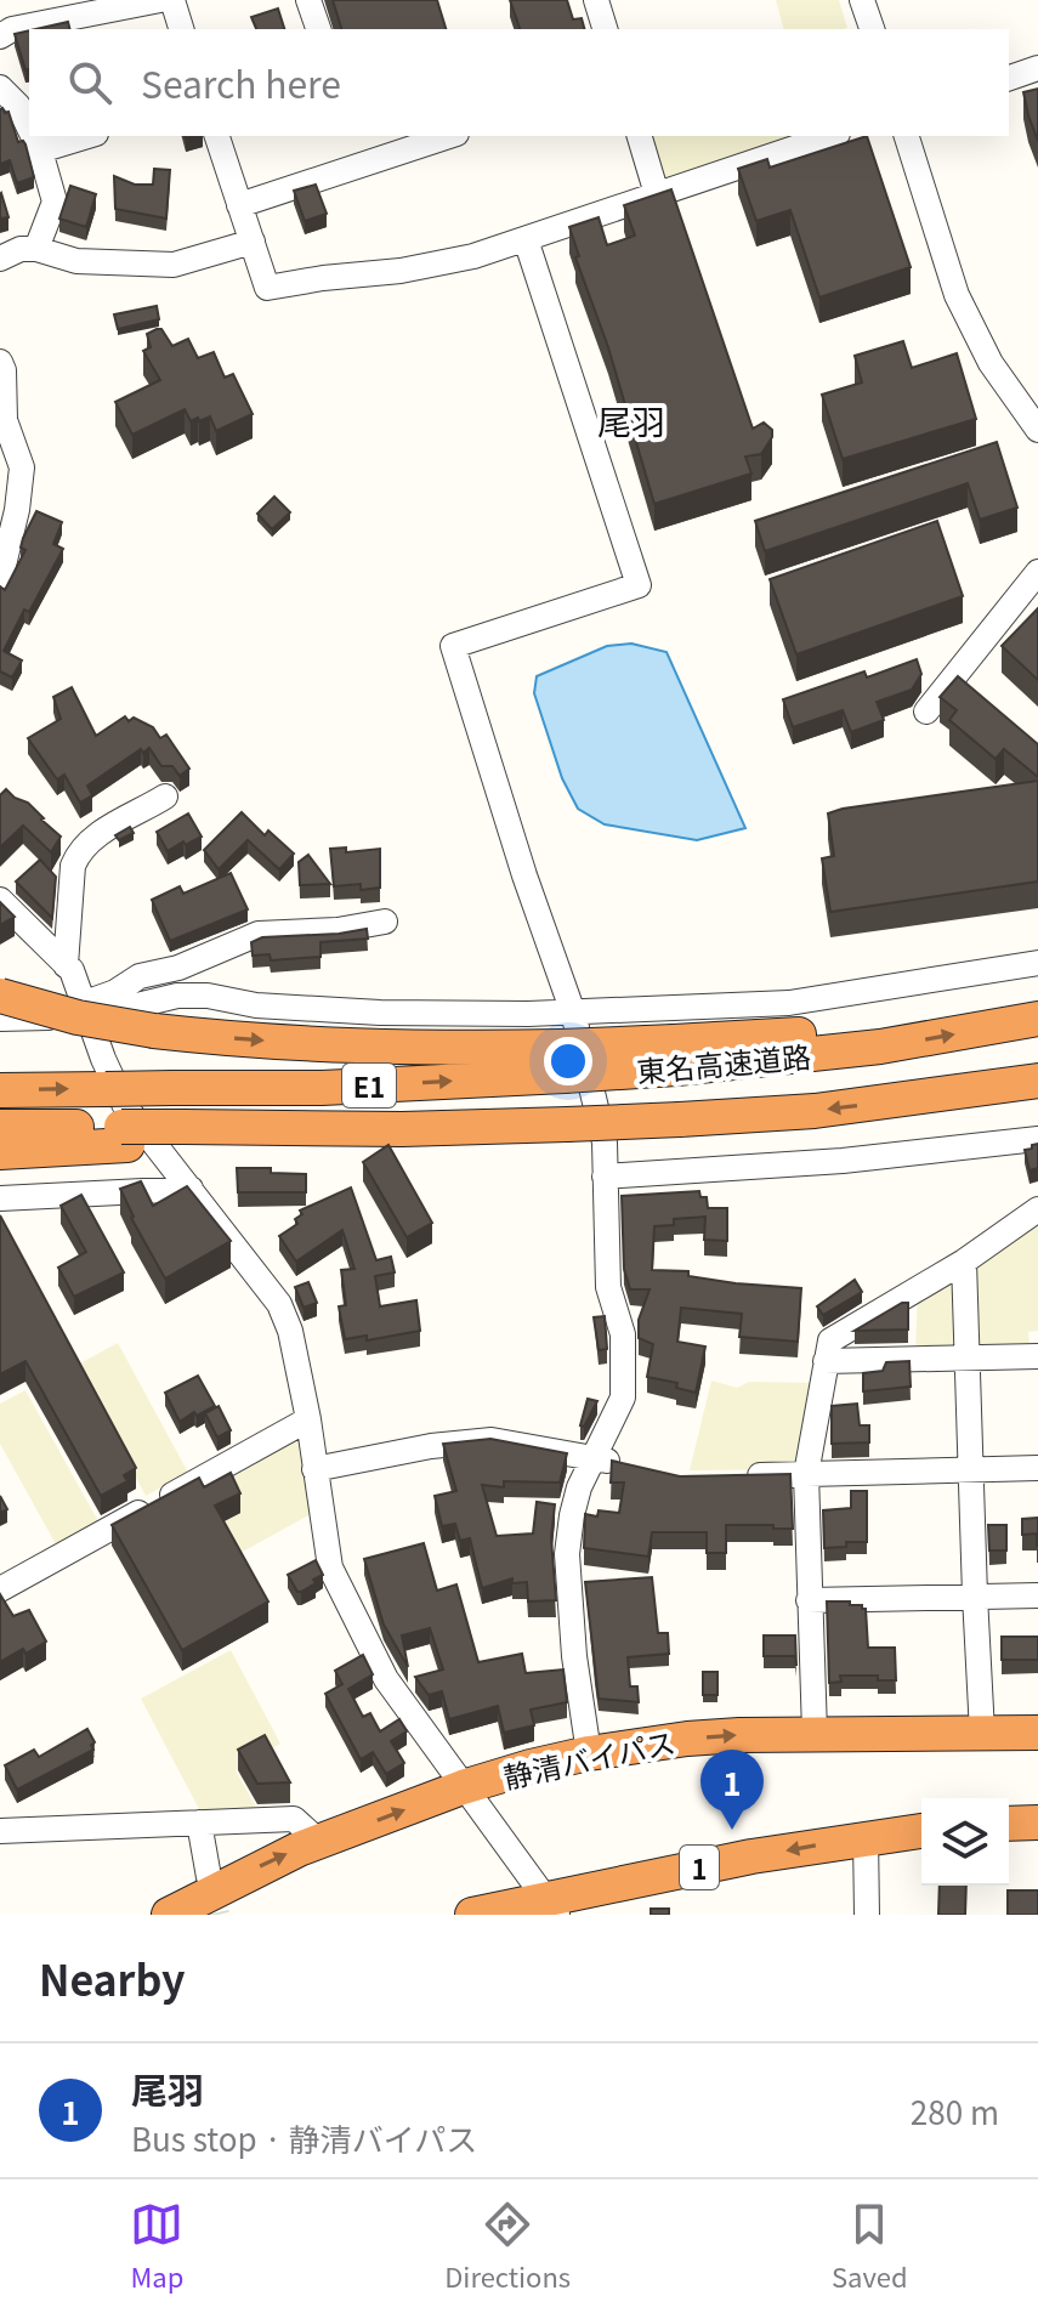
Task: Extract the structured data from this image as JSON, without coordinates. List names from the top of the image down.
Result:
{
  "streets": {
    "highway": [
      "東名高速道路",
      "E1",
      "静清バイパス",
      "1"
    ]
  },
  "districts": ["尾羽"],
  "page": {
    "search": "Search here",
    "pins": "1",
    "heading": "Nearby",
    "list": [
      {
        "mark": "1",
        "name": "尾羽",
        "note": "Bus stop · 静清バイパス",
        "value": "280 m"
      }
    ],
    "nav": ["Map", "Directions", "Saved"]
  }
}
